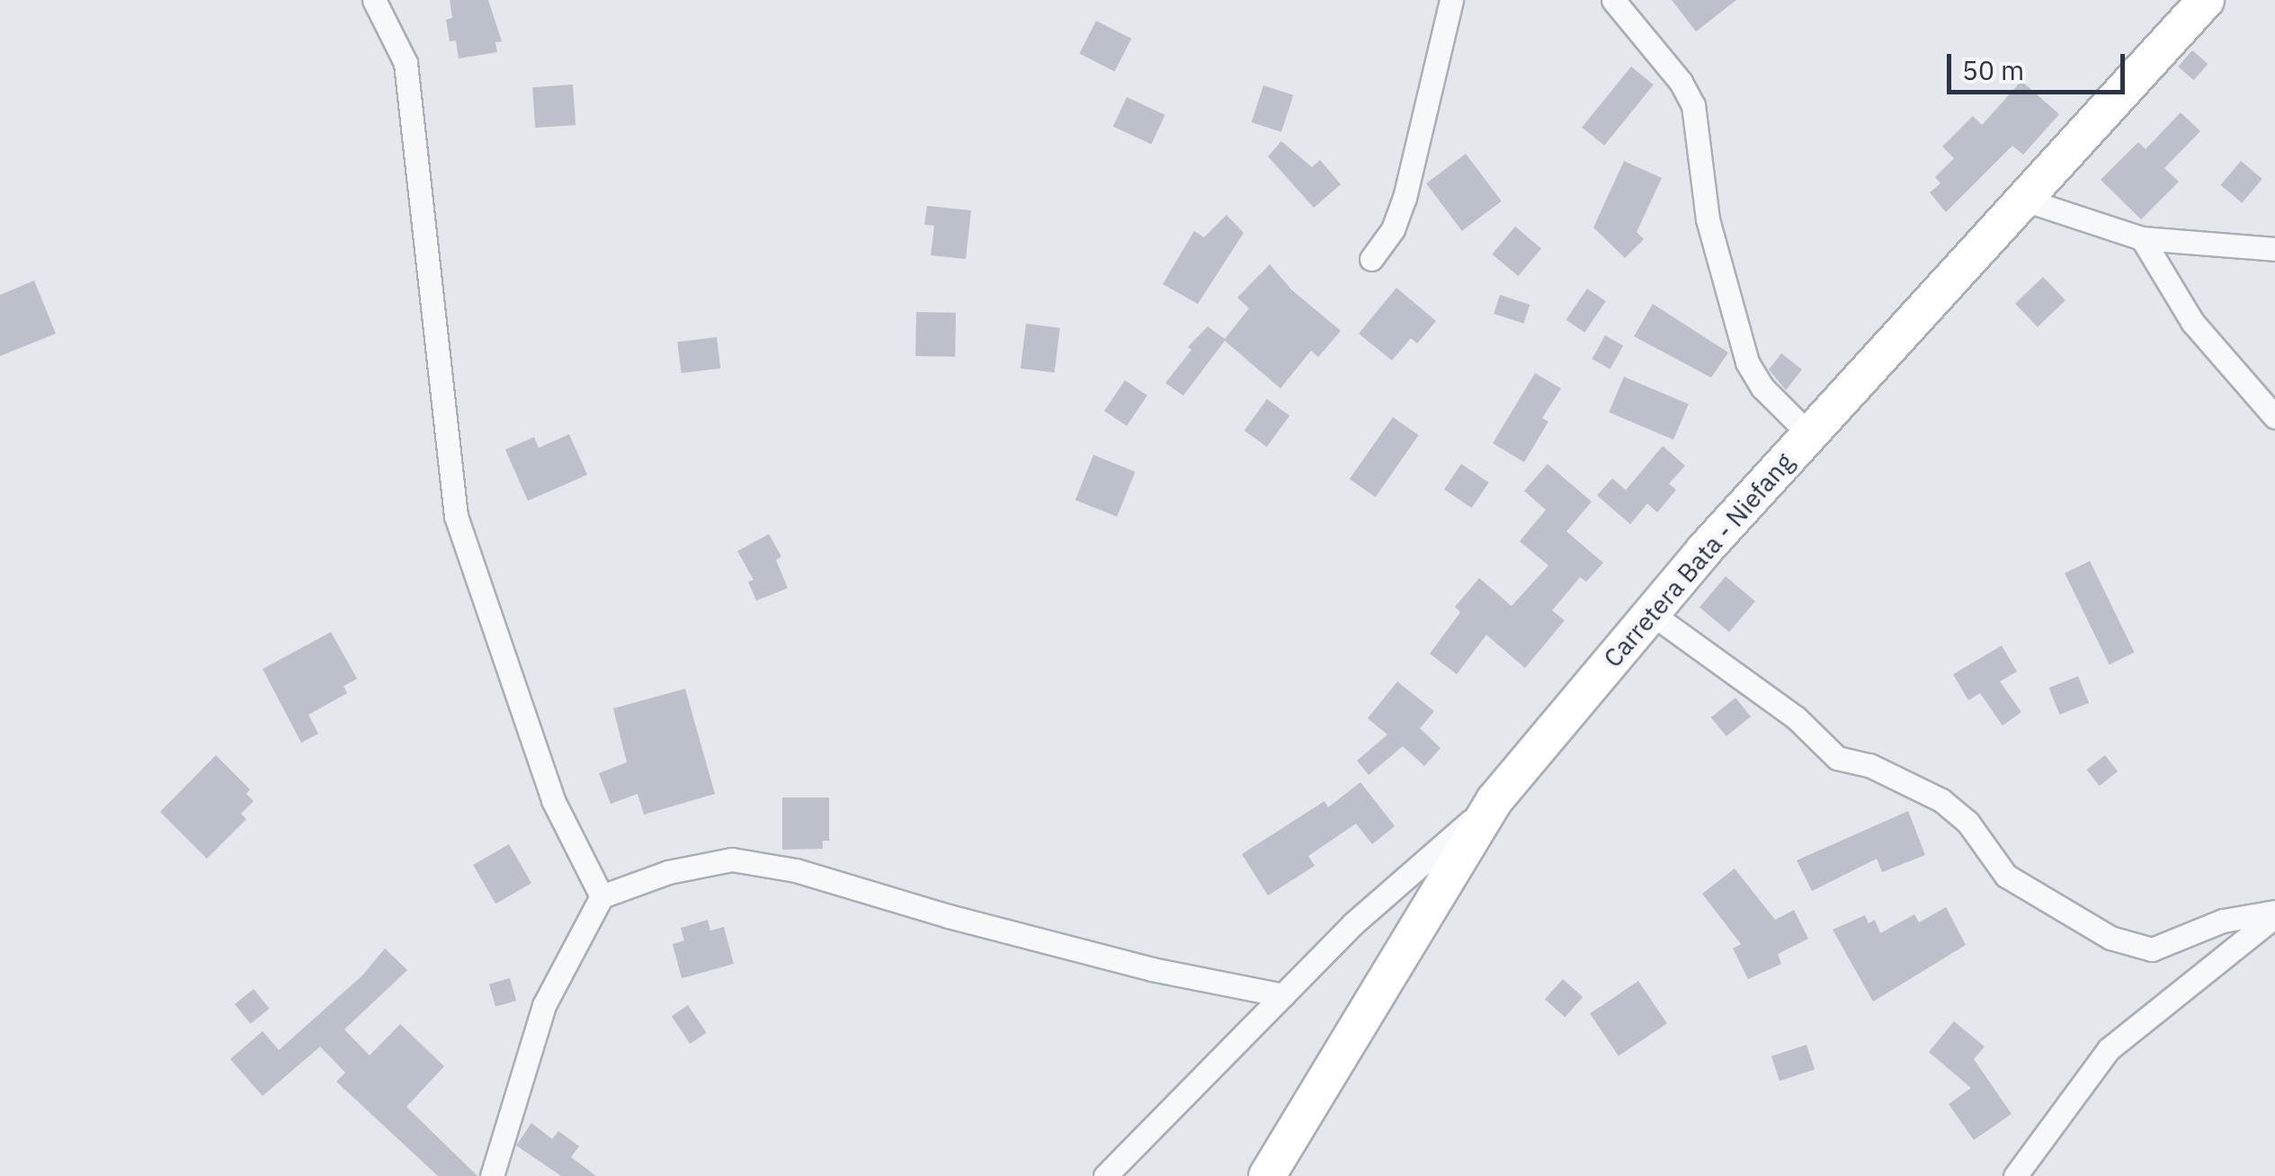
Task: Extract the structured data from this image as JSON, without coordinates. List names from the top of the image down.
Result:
{
  "streets": {
    "main road": ["Carretera Bata - Niefang"]
  },
  "scale_bar": "50 m"
}
